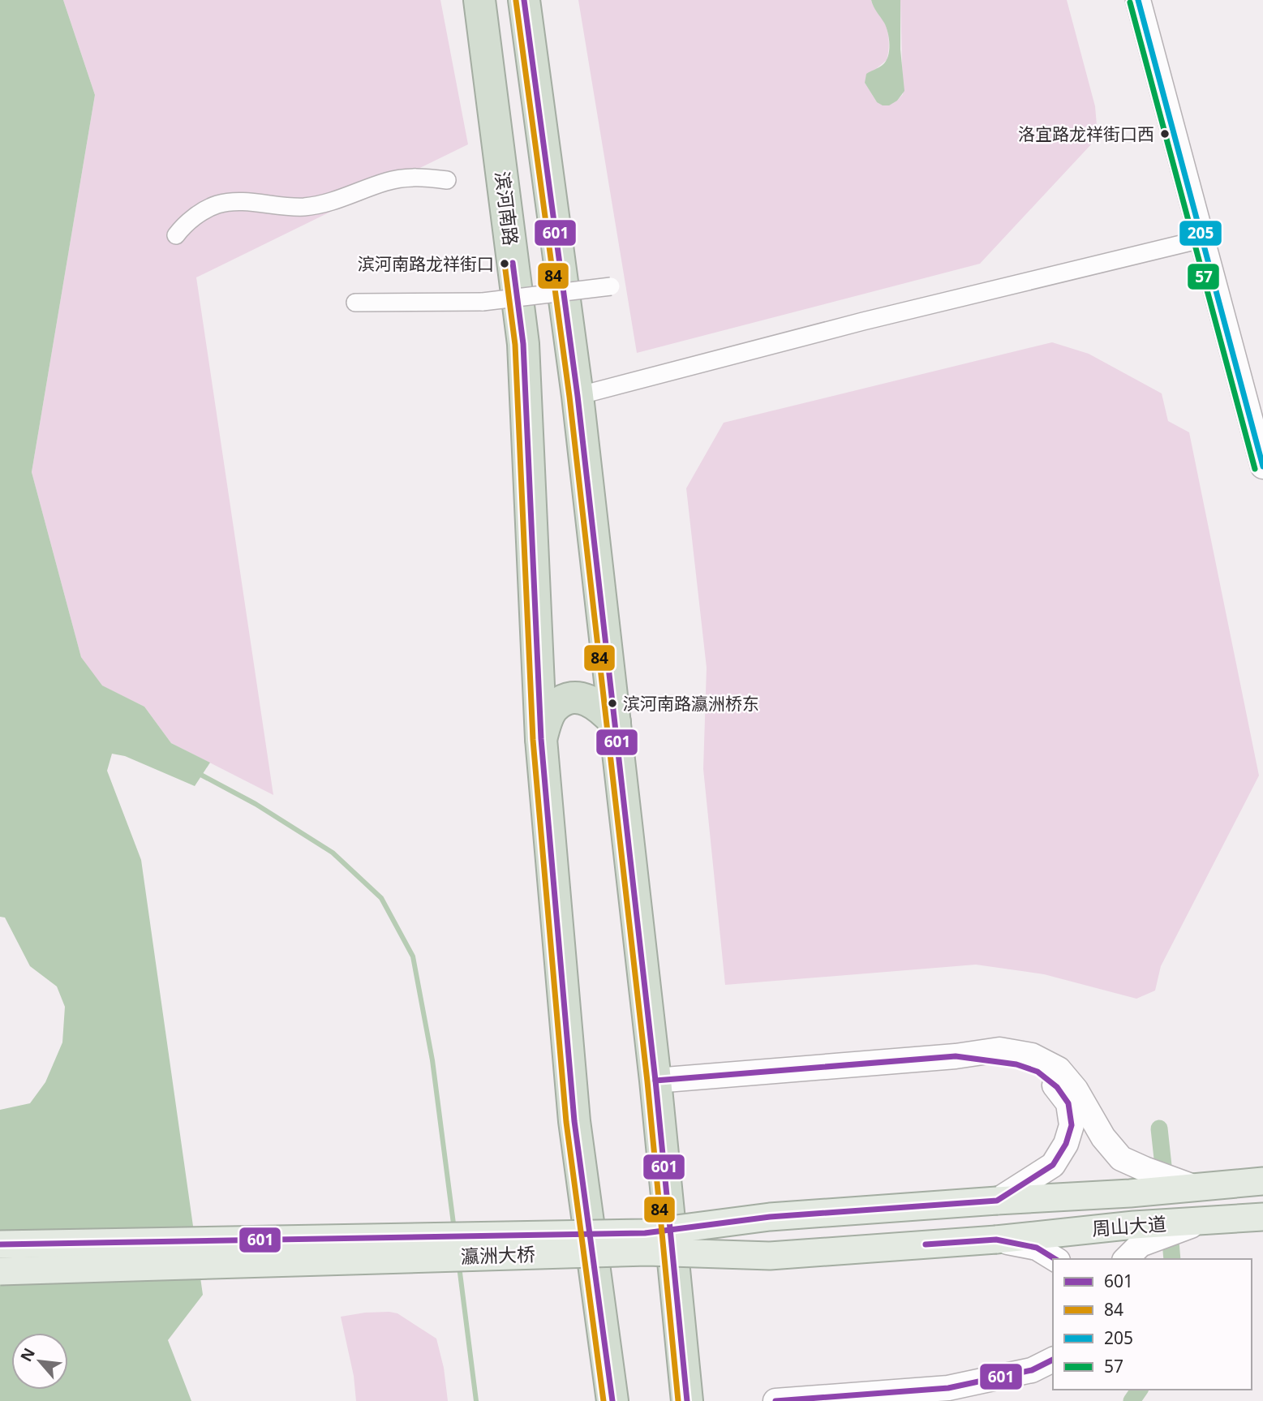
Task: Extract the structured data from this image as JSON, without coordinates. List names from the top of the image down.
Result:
{
  "streets": {
    "highway": ["滨河南路"],
    "main road": ["周山大道", "瀛洲大桥"]
  },
  "crossings": [
    ["周山大道", "瀛洲大桥"]
  ],
  "places": ["洛宜路龙祥街口西", "滨河南路龙祥街口", "滨河南路瀛洲桥东"],
  "lines": [
    "transit line 601",
    "transit line 205",
    "transit line 84",
    "transit line 57"
  ],
  "legend": [
    "601",
    "84",
    "205",
    "57"
  ],
  "north": "top left"
}
